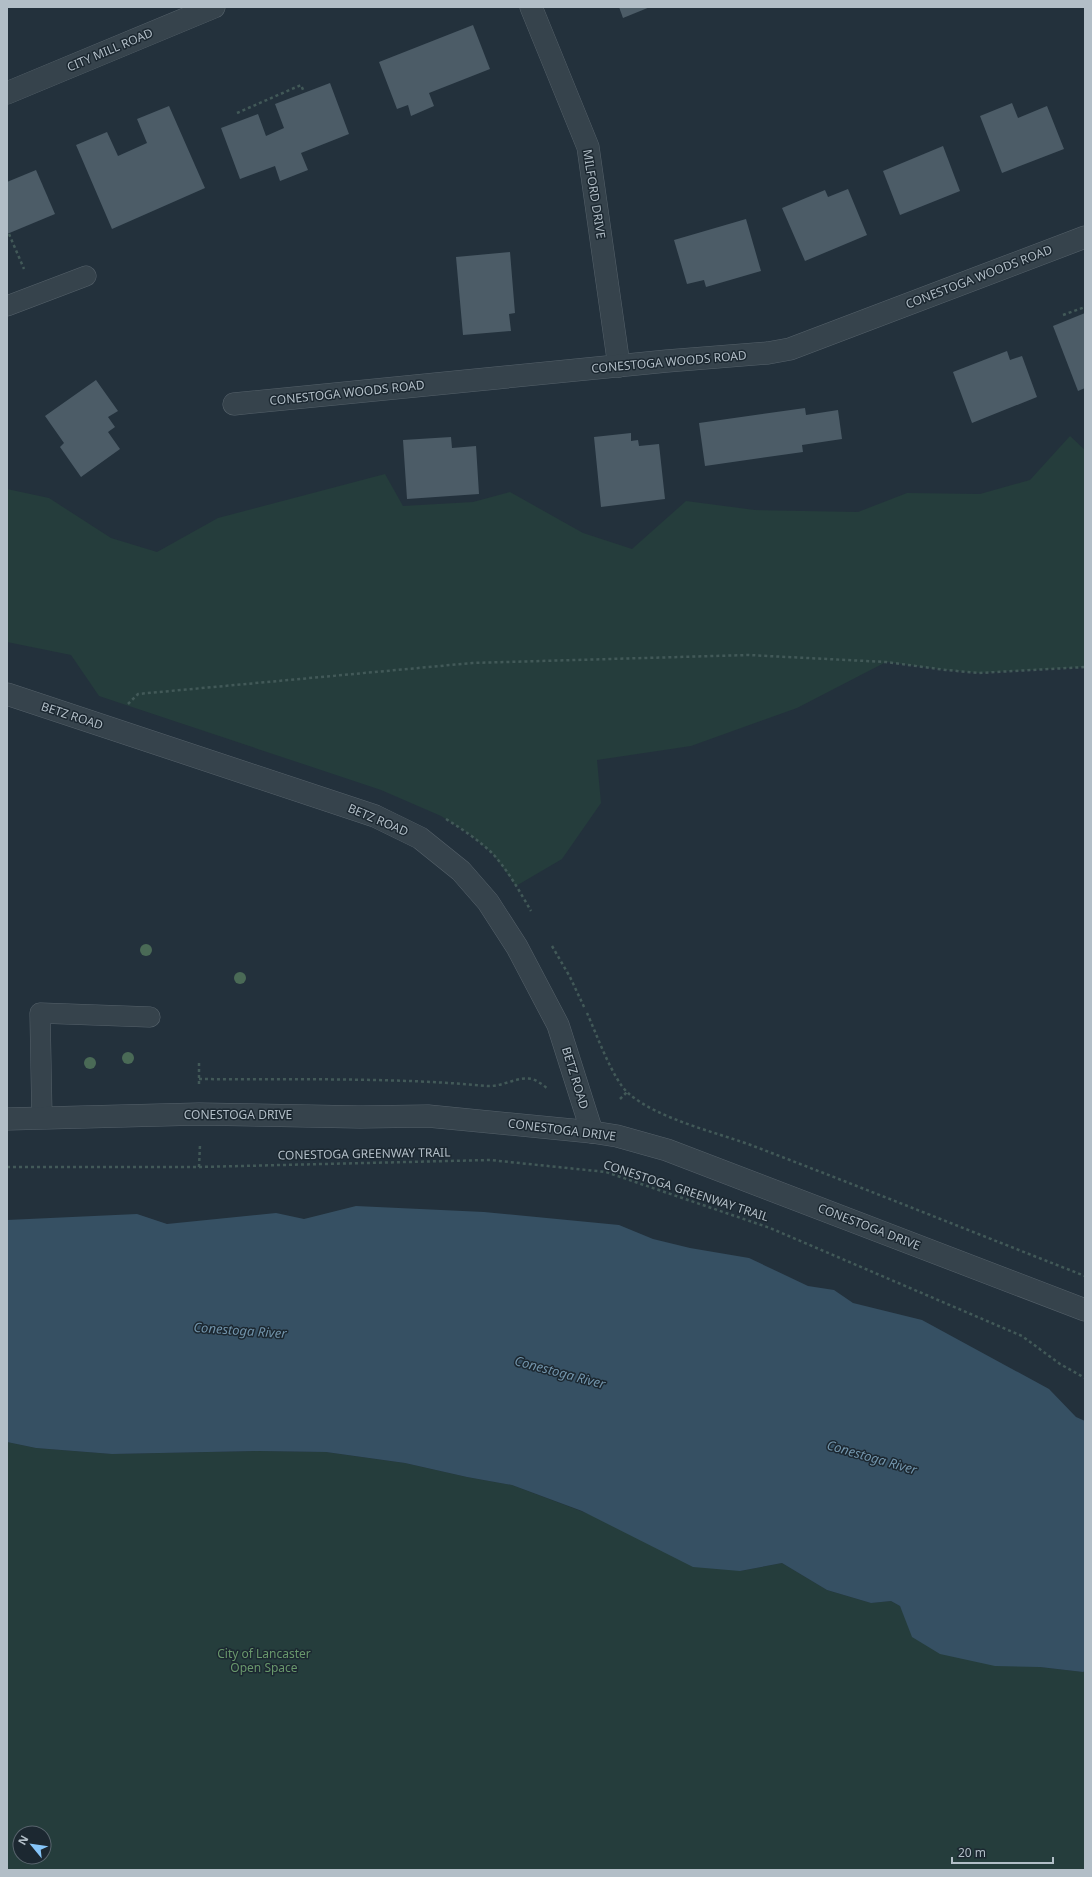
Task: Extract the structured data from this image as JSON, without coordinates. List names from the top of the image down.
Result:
{
  "streets": {
    "street": [
      "CITY MILL ROAD",
      "MILFORD DRIVE",
      "CONESTOGA WOODS ROAD",
      "BETZ ROAD",
      "CONESTOGA DRIVE"
    ],
    "path": ["CONESTOGA GREENWAY TRAIL"]
  },
  "crossings": [
    ["MILFORD DRIVE", "CONESTOGA WOODS ROAD"],
    ["BETZ ROAD", "CONESTOGA DRIVE"]
  ],
  "water": ["Conestoga River"],
  "parks": ["City of Lancaster Open Space"],
  "scale_bar": "20 m",
  "north": "top left"
}
